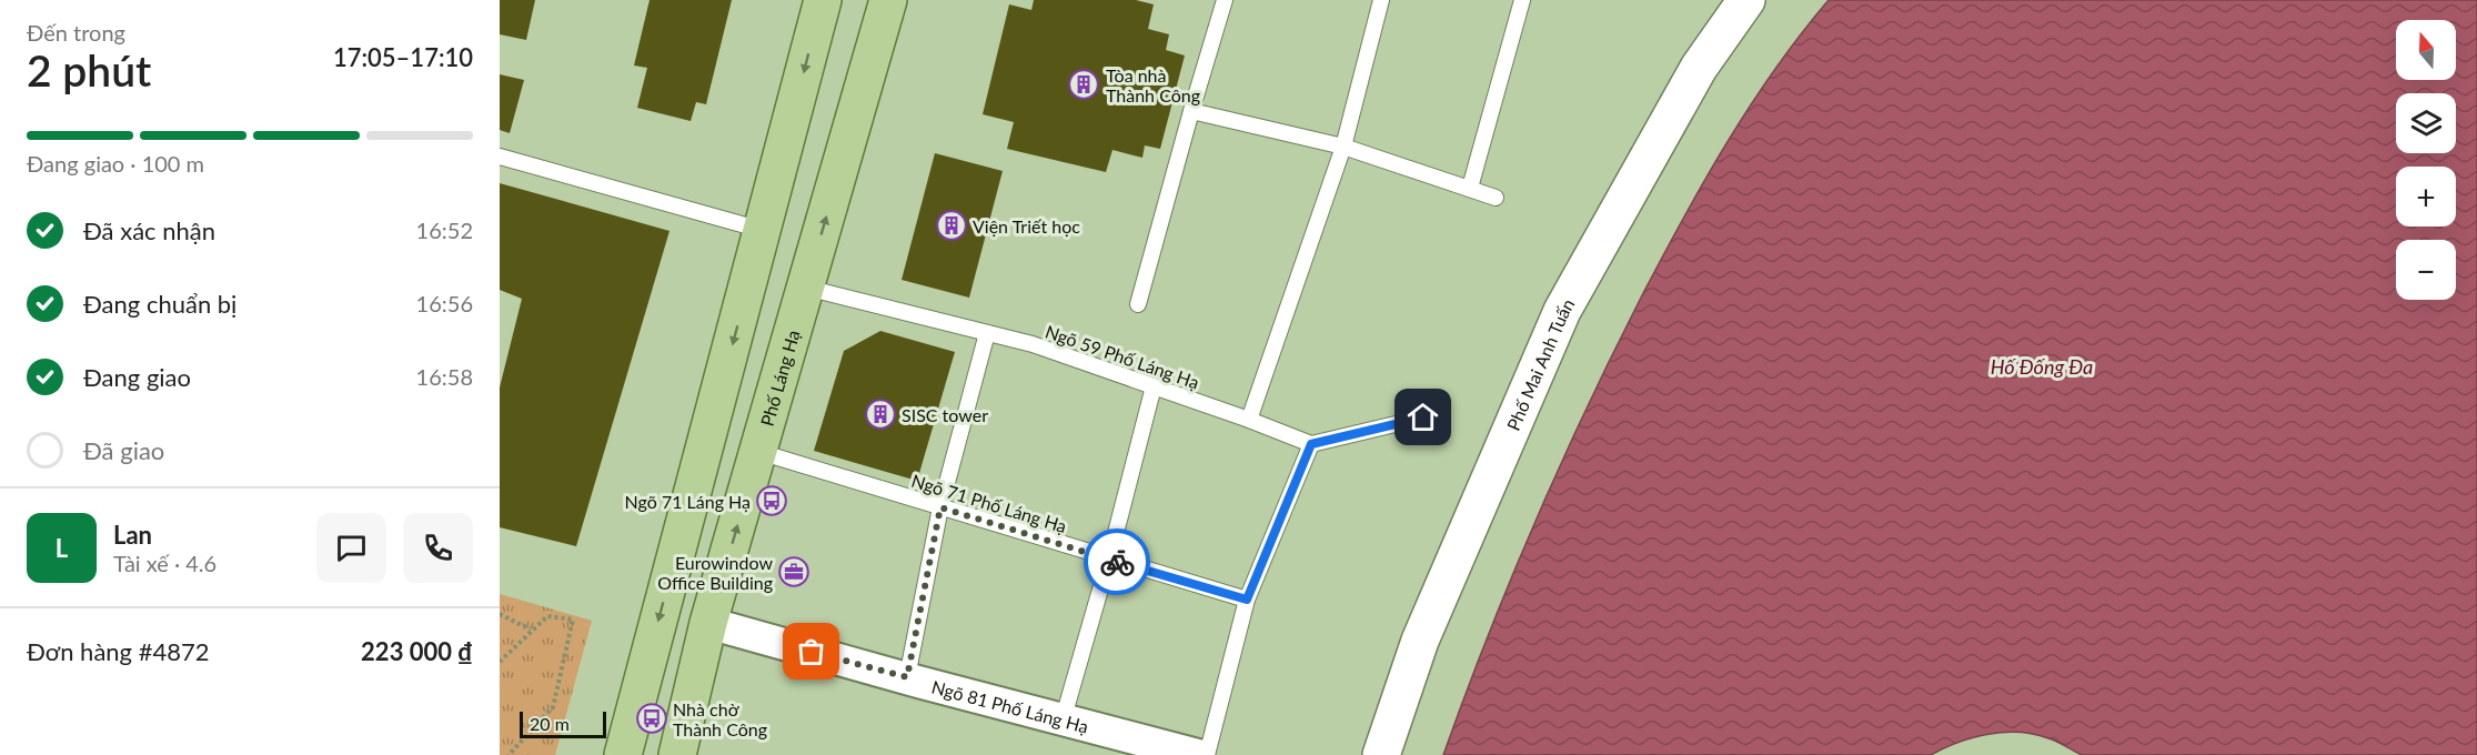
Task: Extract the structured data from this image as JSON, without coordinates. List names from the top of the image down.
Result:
{
  "streets": {
    "main road": ["Phố Láng Hạ"],
    "street": ["Phố Mai Anh Tuấn", "Ngõ 81 Phố Láng Hạ"],
    "lane": ["Ngõ 59 Phố Láng Hạ", "Ngõ 71 Phố Láng Hạ"]
  },
  "crossings": [
    ["Ngõ 59 Phố Láng Hạ", "Phố Láng Hạ"],
    ["Phố Láng Hạ", "Ngõ 71 Phố Láng Hạ"],
    ["Phố Láng Hạ", "Ngõ 81 Phố Láng Hạ"]
  ],
  "water": ["Hố Đống Đa"],
  "places": {
    "building": ["Tòa nhà Thành Công", "Viện Triết học", "SISC tower"],
    "bus stop": ["Ngõ 71 Láng Hạ", "Nhà chờ Thành Công"],
    "office": ["Eurowindow Office Building"]
  },
  "scale_bar": "20 m",
  "north": "top",
  "page": {
    "heading": ["2 phút", "Đến trong", "17:05–17:10"],
    "panel": [
      "Lan",
      "Tài xế · 4.6",
      "Đơn hàng #4872",
      "223 000 ₫"
    ],
    "map_buttons": ["+", "−"],
    "bar": "Đang giao · 100 m",
    "list": [
      ["Đã xác nhận", "16:52"],
      ["Đang chuẩn bị", "16:56"],
      ["Đang giao", "16:58"],
      "Đã giao"
    ],
    "round": "L",
    "scale": "20 m"
  }
}
